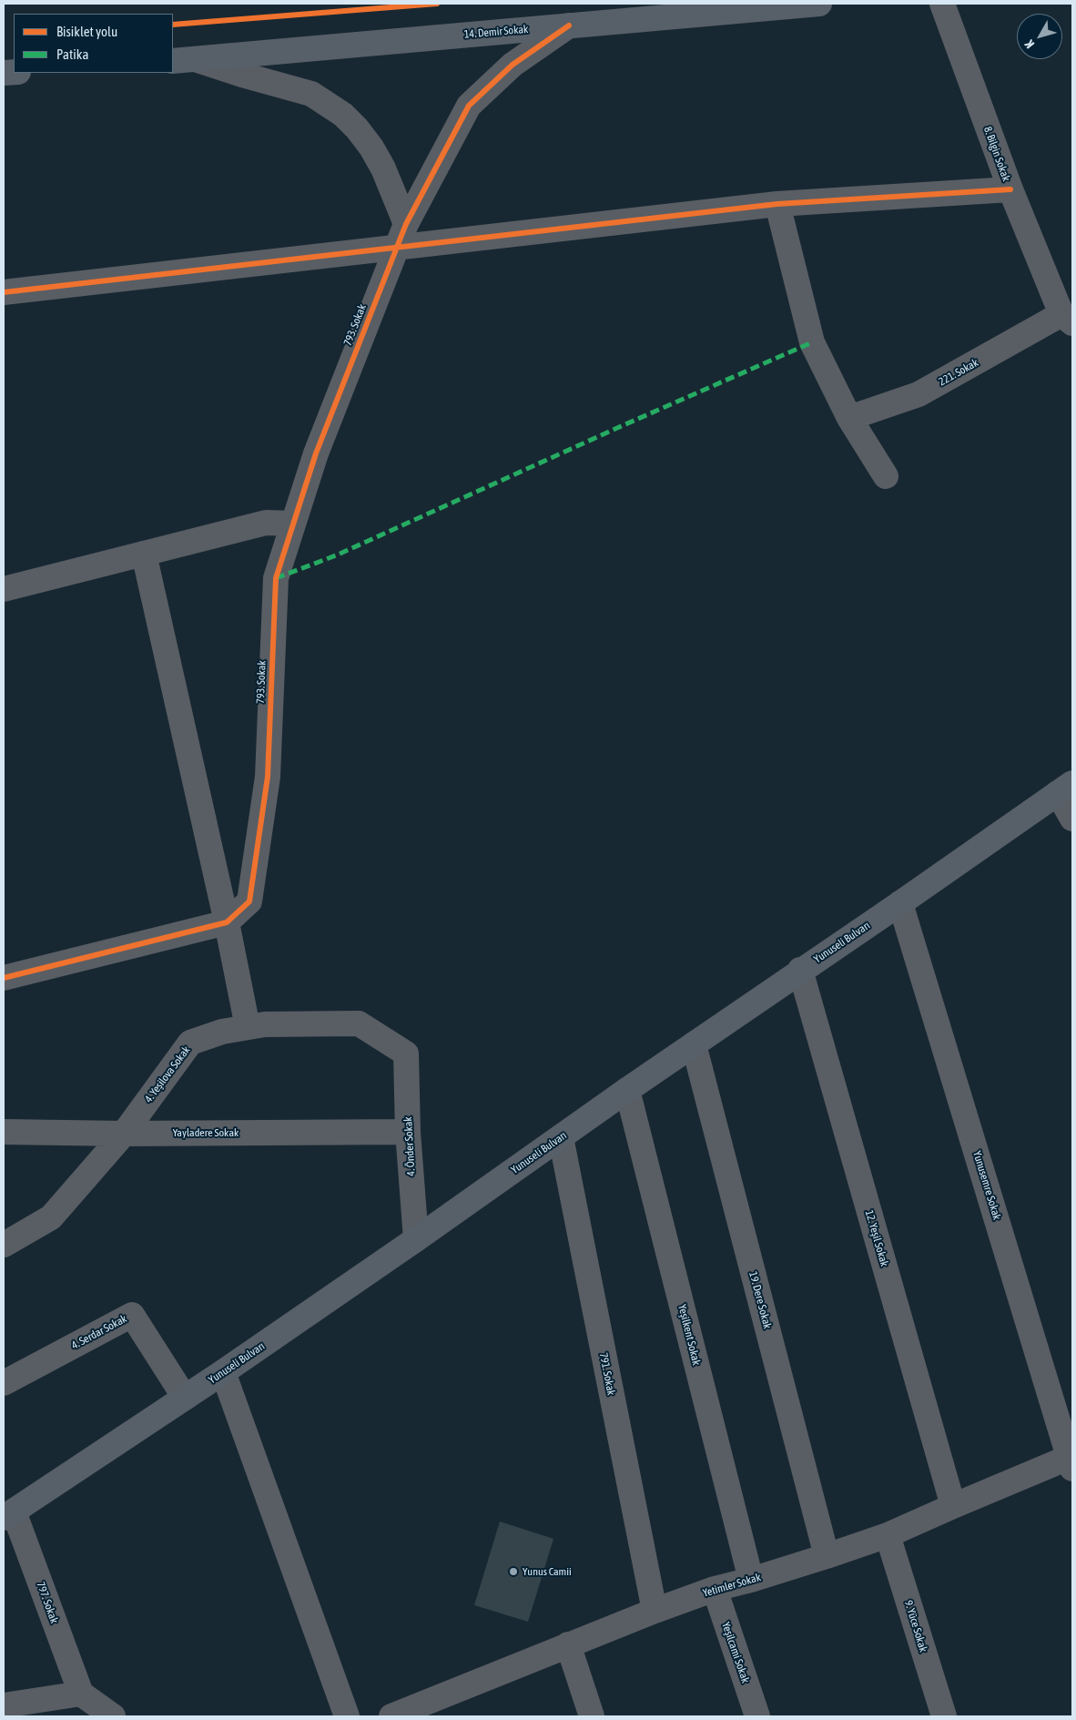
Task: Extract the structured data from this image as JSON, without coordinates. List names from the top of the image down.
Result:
{
  "streets": {
    "main road": ["14. Demir Sokak", "Yunuseli Bulvarı"],
    "street": [
      "8. Bilgin Sokak",
      "793. Sokak",
      "221. Sokak",
      "4. Yeşilova Sokak",
      "Yayladere Sokak",
      "4. Önder Sokak",
      "Yunusemre Sokak",
      "12. Yeşil Sokak",
      "19. Dere Sokak",
      "4. Serdar Sokak",
      "Yeşilkent Sokak",
      "791. Sokak",
      "Yetimler Sokak",
      "797. Sokak",
      "9. Yüce Sokak",
      "Yeşilcami Sokak"
    ]
  },
  "crossings": [
    ["14. Demir Sokak", "793. Sokak"],
    ["8. Bilgin Sokak", "221. Sokak"],
    ["Yunuseli Bulvarı", "4. Önder Sokak"],
    ["Yunuseli Bulvarı", "Yunusemre Sokak"],
    ["Yunuseli Bulvarı", "12. Yeşil Sokak"],
    ["Yunuseli Bulvarı", "19. Dere Sokak"],
    ["Yunuseli Bulvarı", "4. Serdar Sokak"],
    ["Yunuseli Bulvarı", "Yeşilkent Sokak"],
    ["Yunuseli Bulvarı", "791. Sokak"],
    ["Yunuseli Bulvarı", "797. Sokak"],
    ["4. Yeşilova Sokak", "Yayladere Sokak"],
    ["4. Yeşilova Sokak", "4. Önder Sokak"],
    ["Yayladere Sokak", "4. Önder Sokak"],
    ["Yunusemre Sokak", "Yetimler Sokak"],
    ["12. Yeşil Sokak", "Yetimler Sokak"],
    ["19. Dere Sokak", "Yetimler Sokak"],
    ["Yeşilkent Sokak", "Yetimler Sokak"],
    ["791. Sokak", "Yetimler Sokak"],
    ["Yetimler Sokak", "9. Yüce Sokak"],
    ["Yetimler Sokak", "Yeşilcami Sokak"]
  ],
  "places": ["Yunus Camii"],
  "legend": ["Bisiklet yolu", "Patika"],
  "north": "bottom left"
}
